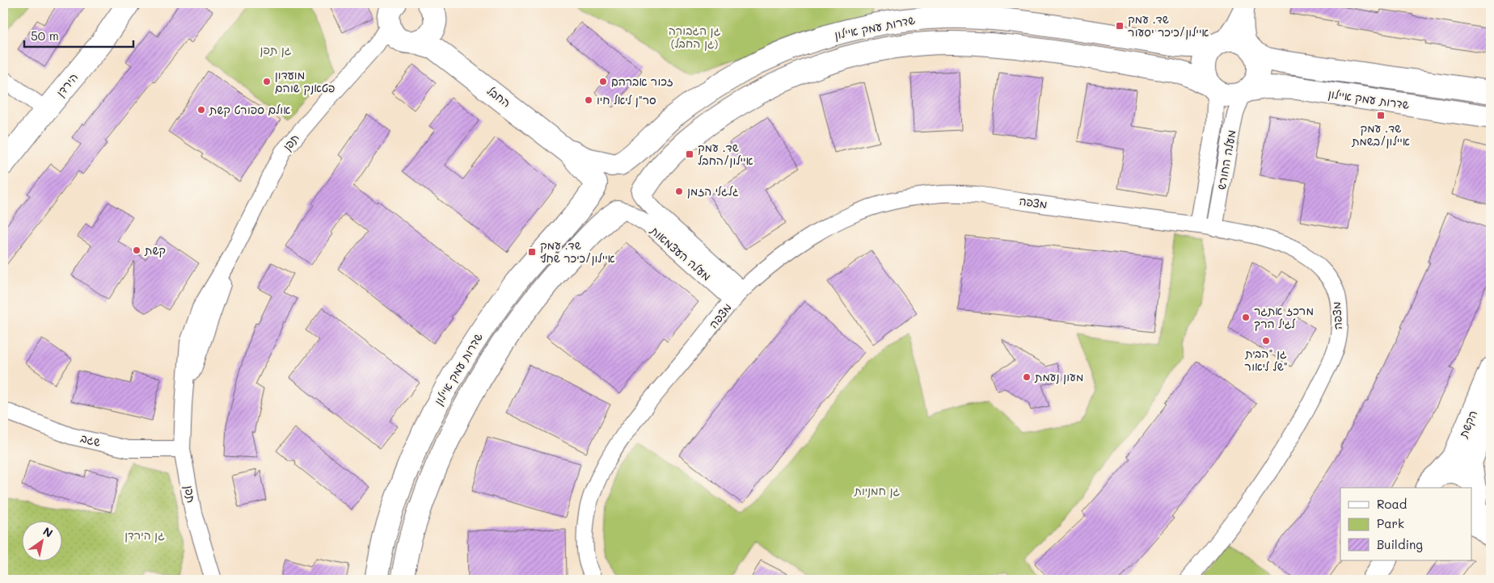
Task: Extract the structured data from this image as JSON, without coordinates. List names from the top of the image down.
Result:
{
  "streets": {
    "main road": [
      "שדרות עמק איילון",
      "הירדן",
      "החבל",
      "הקשת"
    ],
    "street": [
      "תפן",
      "מעלה החורש",
      "מצפה",
      "מעלה העצמאות",
      "שגב"
    ]
  },
  "crossings": [
    ["שדרות עמק איילון", "החבל"],
    ["שדרות עמק איילון", "מעלה החורש"],
    ["שדרות עמק איילון", "מעלה העצמאות"],
    ["החבל", "תפן"],
    ["החבל", "מעלה העצמאות"],
    ["תפן", "שגב"],
    ["מעלה החורש", "מצפה"],
    ["מצפה", "מעלה העצמאות"]
  ],
  "parks": [
    "גן הגבורה (גן החבל)",
    "גן תפן",
    "גן חמניות",
    "גן הירדן"
  ],
  "places": {
    "transit": [
      "שד. עמק איילון/כיכר יסעור",
      "שד. עמק איילון/בשמת",
      "שד. עמק איילון/החבל",
      "שד. עמק איילון/כיכר שחף"
    ],
    "other": [
      "מועדון פטאנק שוהם",
      "זכור אברהם",
      "סר\"ן ליאל חיו",
      "אולם ספורט קשת",
      "גלגלי הזמן",
      "קשת",
      "מרכז אתגר לגיל הרך",
      "גן \"הבית של ליאור\"",
      "מעון נעמת"
    ]
  },
  "legend": ["Road", "Park", "Building"],
  "scale_bar": "50 m",
  "north": "top right"
}
